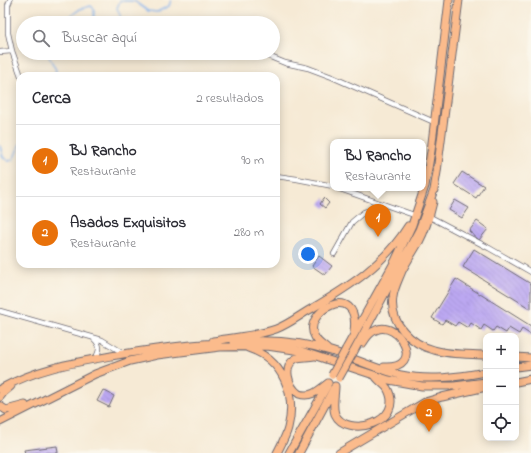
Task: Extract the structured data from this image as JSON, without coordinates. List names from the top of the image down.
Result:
{
  "page": {
    "search": "Buscar aquí",
    "heading": ["Cerca", "2 resultados"],
    "list": [
      {
        "mark": "1",
        "name": "BJ Rancho",
        "note": "Restaurante",
        "value": "90 m"
      },
      {
        "mark": "2",
        "name": "Asados Exquisitos",
        "note": "Restaurante",
        "value": "280 m"
      }
    ],
    "popup": ["BJ Rancho", "Restaurante"],
    "pins": ["1", "2"],
    "map_buttons": ["+", "−"]
  }
}
